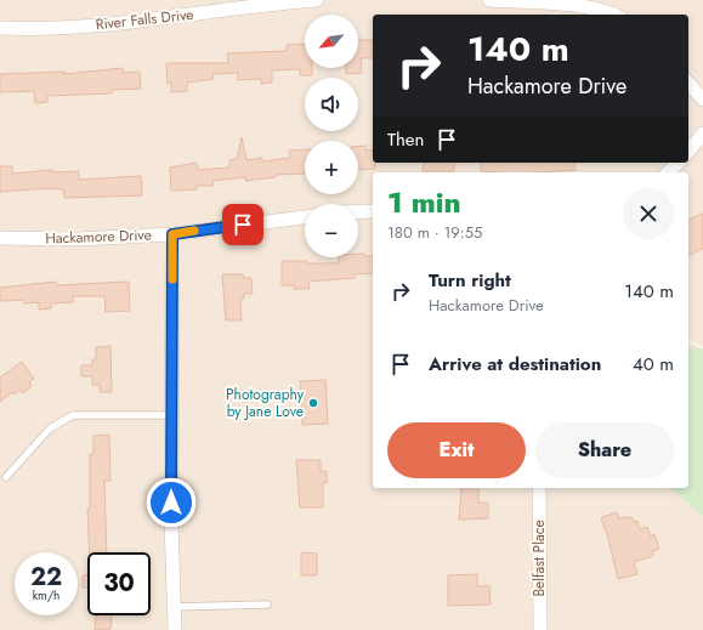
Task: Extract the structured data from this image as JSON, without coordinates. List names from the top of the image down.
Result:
{
  "streets": {
    "street": ["River Falls Drive", "Hackamore Drive", "Belfast Place"]
  },
  "places": ["Photography by Jane Love"],
  "north": "bottom left",
  "page": {
    "map_buttons": ["+", "−"],
    "turn": ["140 m", "Hackamore Drive"],
    "then": "Then",
    "heading": ["1 min", "180 m · 19:55"],
    "list": [
      {
        "name": "Turn right",
        "note": "Hackamore Drive",
        "value": "140 m"
      },
      {
        "name": "Arrive at destination",
        "value": "40 m"
      }
    ],
    "buttons": ["Exit", "Share"],
    "speed": "22 km/h",
    "limit": "30"
  }
}
